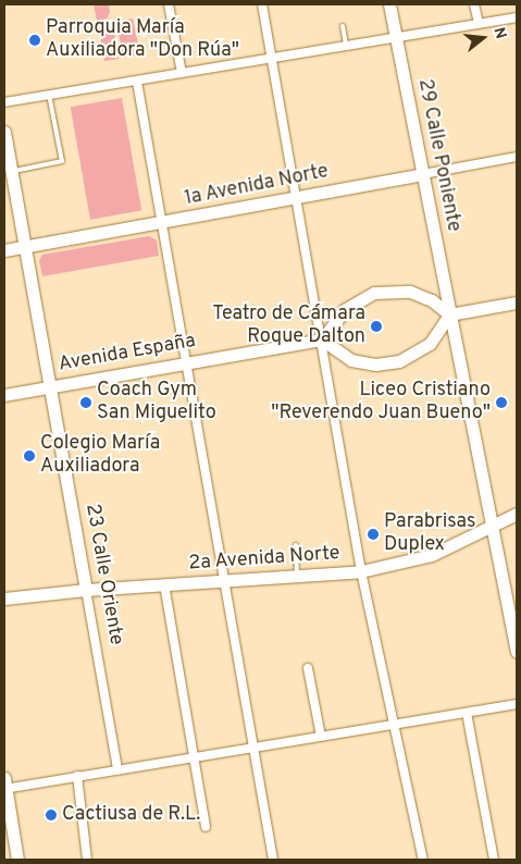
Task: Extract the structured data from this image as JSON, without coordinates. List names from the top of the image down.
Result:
{
  "streets": {
    "street": [
      "29 Calle Poniente",
      "1a Avenida Norte",
      "Avenida España",
      "2a Avenida Norte",
      "23 Calle Oriente"
    ]
  },
  "crossings": [
    ["29 Calle Poniente", "1a Avenida Norte"],
    ["29 Calle Poniente", "2a Avenida Norte"],
    ["1a Avenida Norte", "23 Calle Oriente"],
    ["Avenida España", "23 Calle Oriente"],
    ["2a Avenida Norte", "23 Calle Oriente"]
  ],
  "places": [
    "Parroquia María Auxiliadora \"Don Rúa\"",
    "Teatro de Cámara Roque Dalton",
    "Coach Gym San Miguelito",
    "Liceo Cristiano \"Reverendo Juan Bueno\"",
    "Colegio María Auxiliadora",
    "Parabrisas Duplex",
    "Cactiusa de R.L."
  ],
  "north": "right"
}
